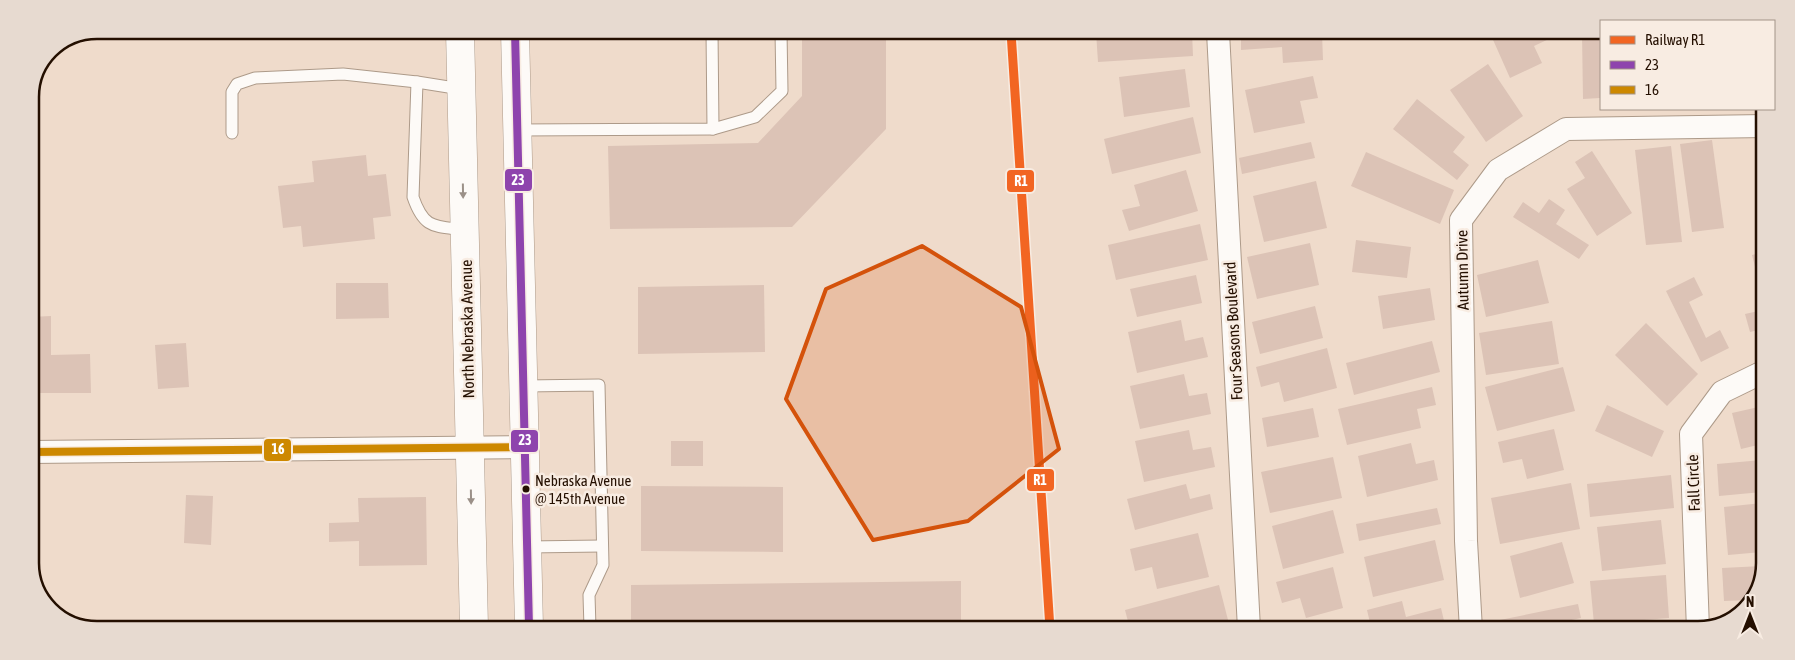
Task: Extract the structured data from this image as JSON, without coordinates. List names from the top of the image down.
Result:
{
  "streets": {
    "main road": ["North Nebraska Avenue"],
    "street": ["Autumn Drive", "Four Seasons Boulevard", "Fall Circle"]
  },
  "places": ["Nebraska Avenue @ 145th Avenue"],
  "lines": ["rail line R1", "transit line 23", "transit line 16"],
  "legend": ["Railway R1", "23", "16"],
  "north": "top"
}
